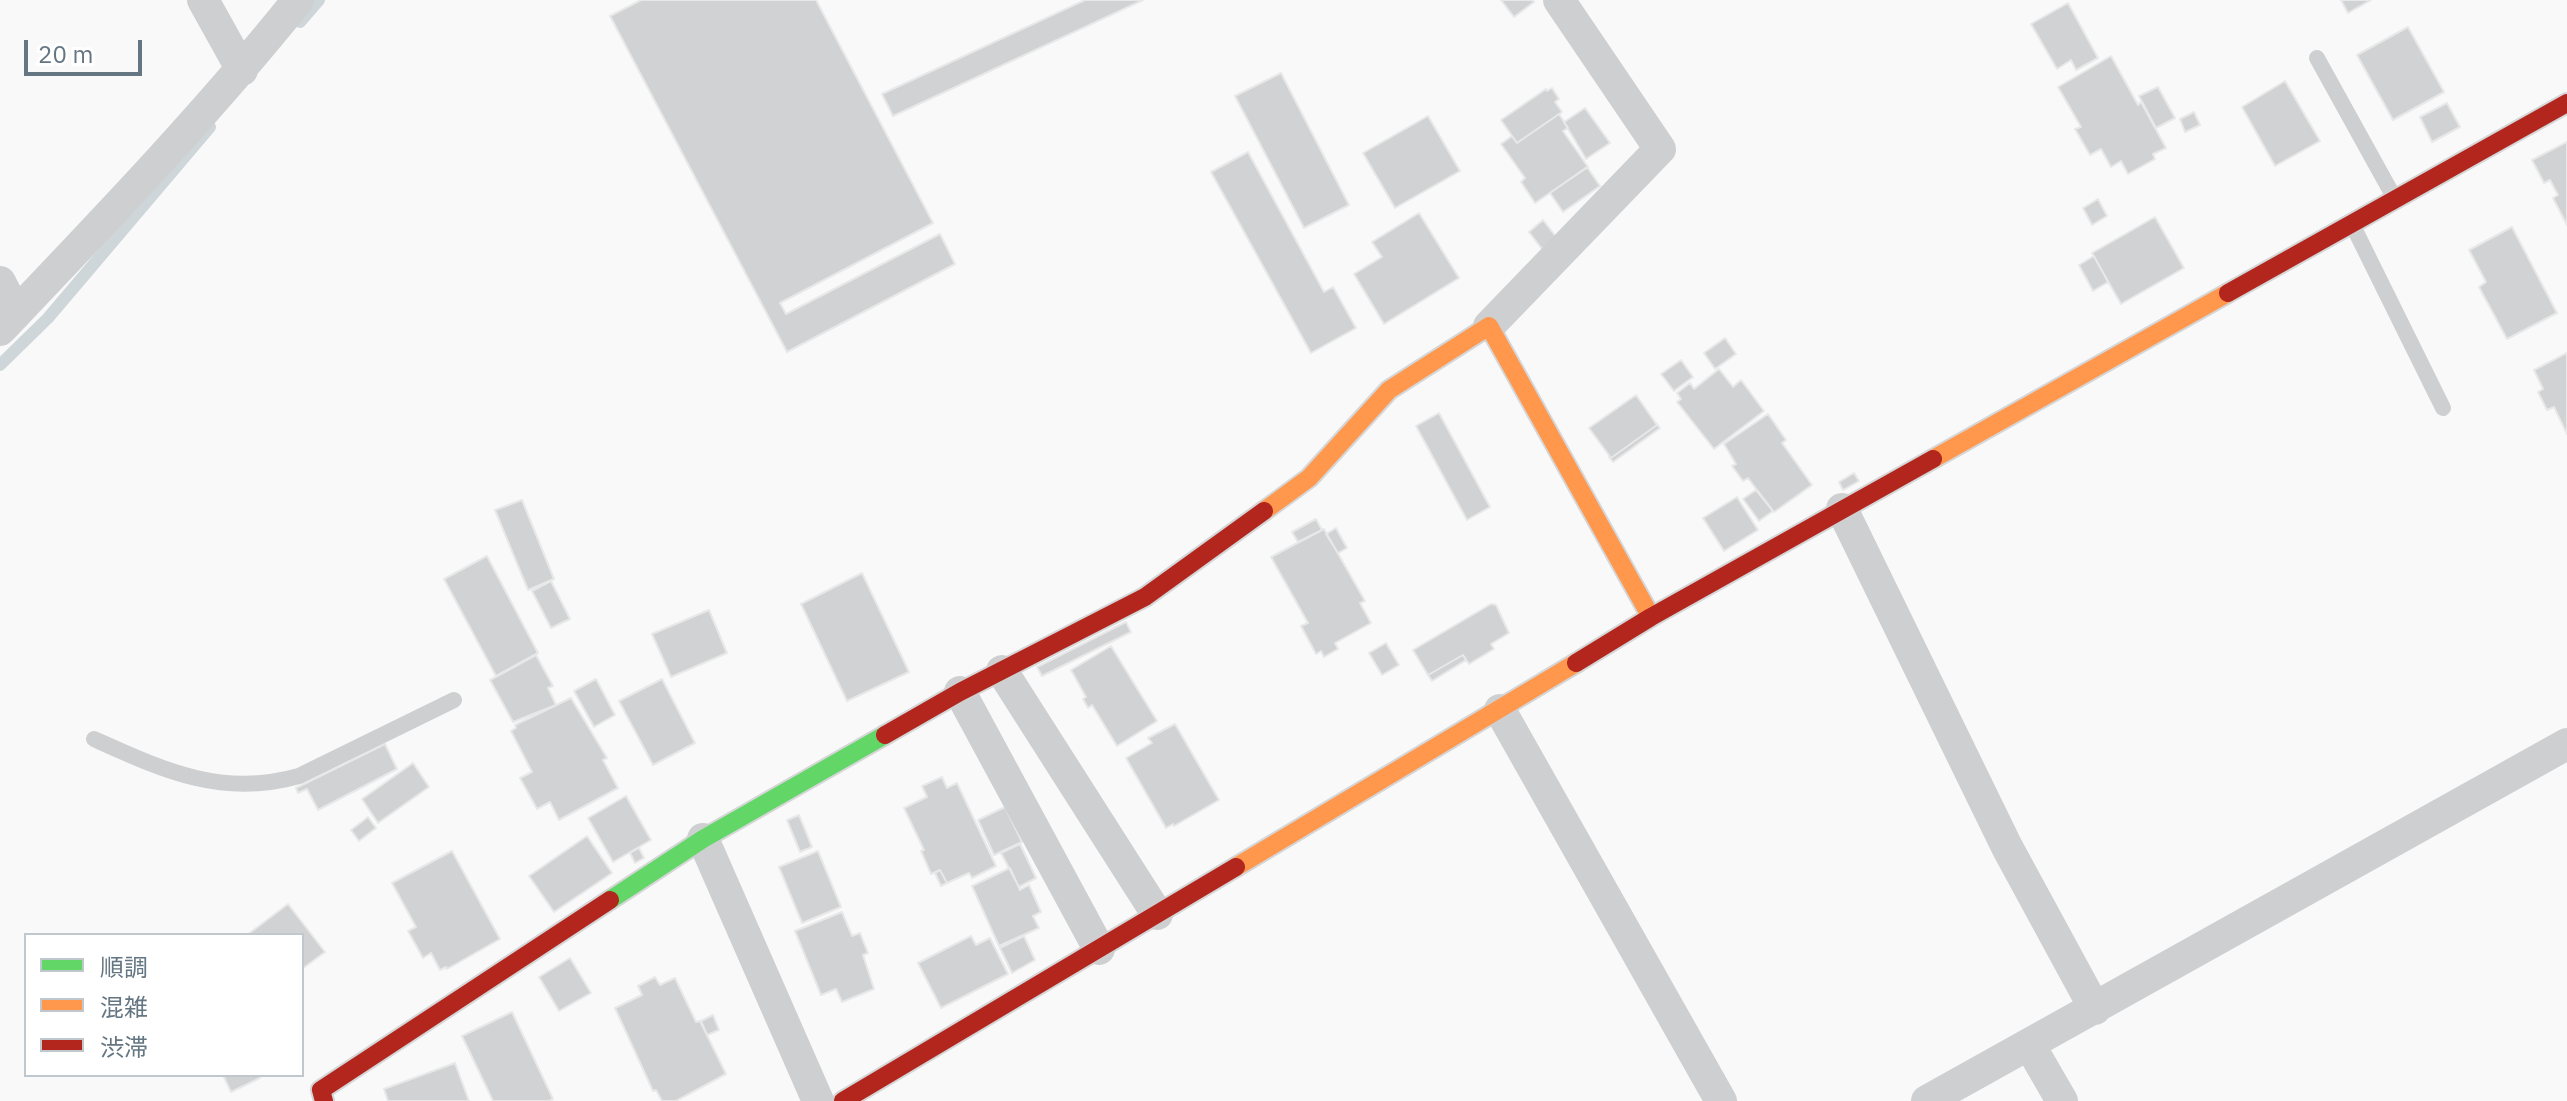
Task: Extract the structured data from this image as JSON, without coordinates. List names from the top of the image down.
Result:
{
  "legend": ["順調", "混雑", "渋滞"],
  "scale_bar": "20 m"
}
